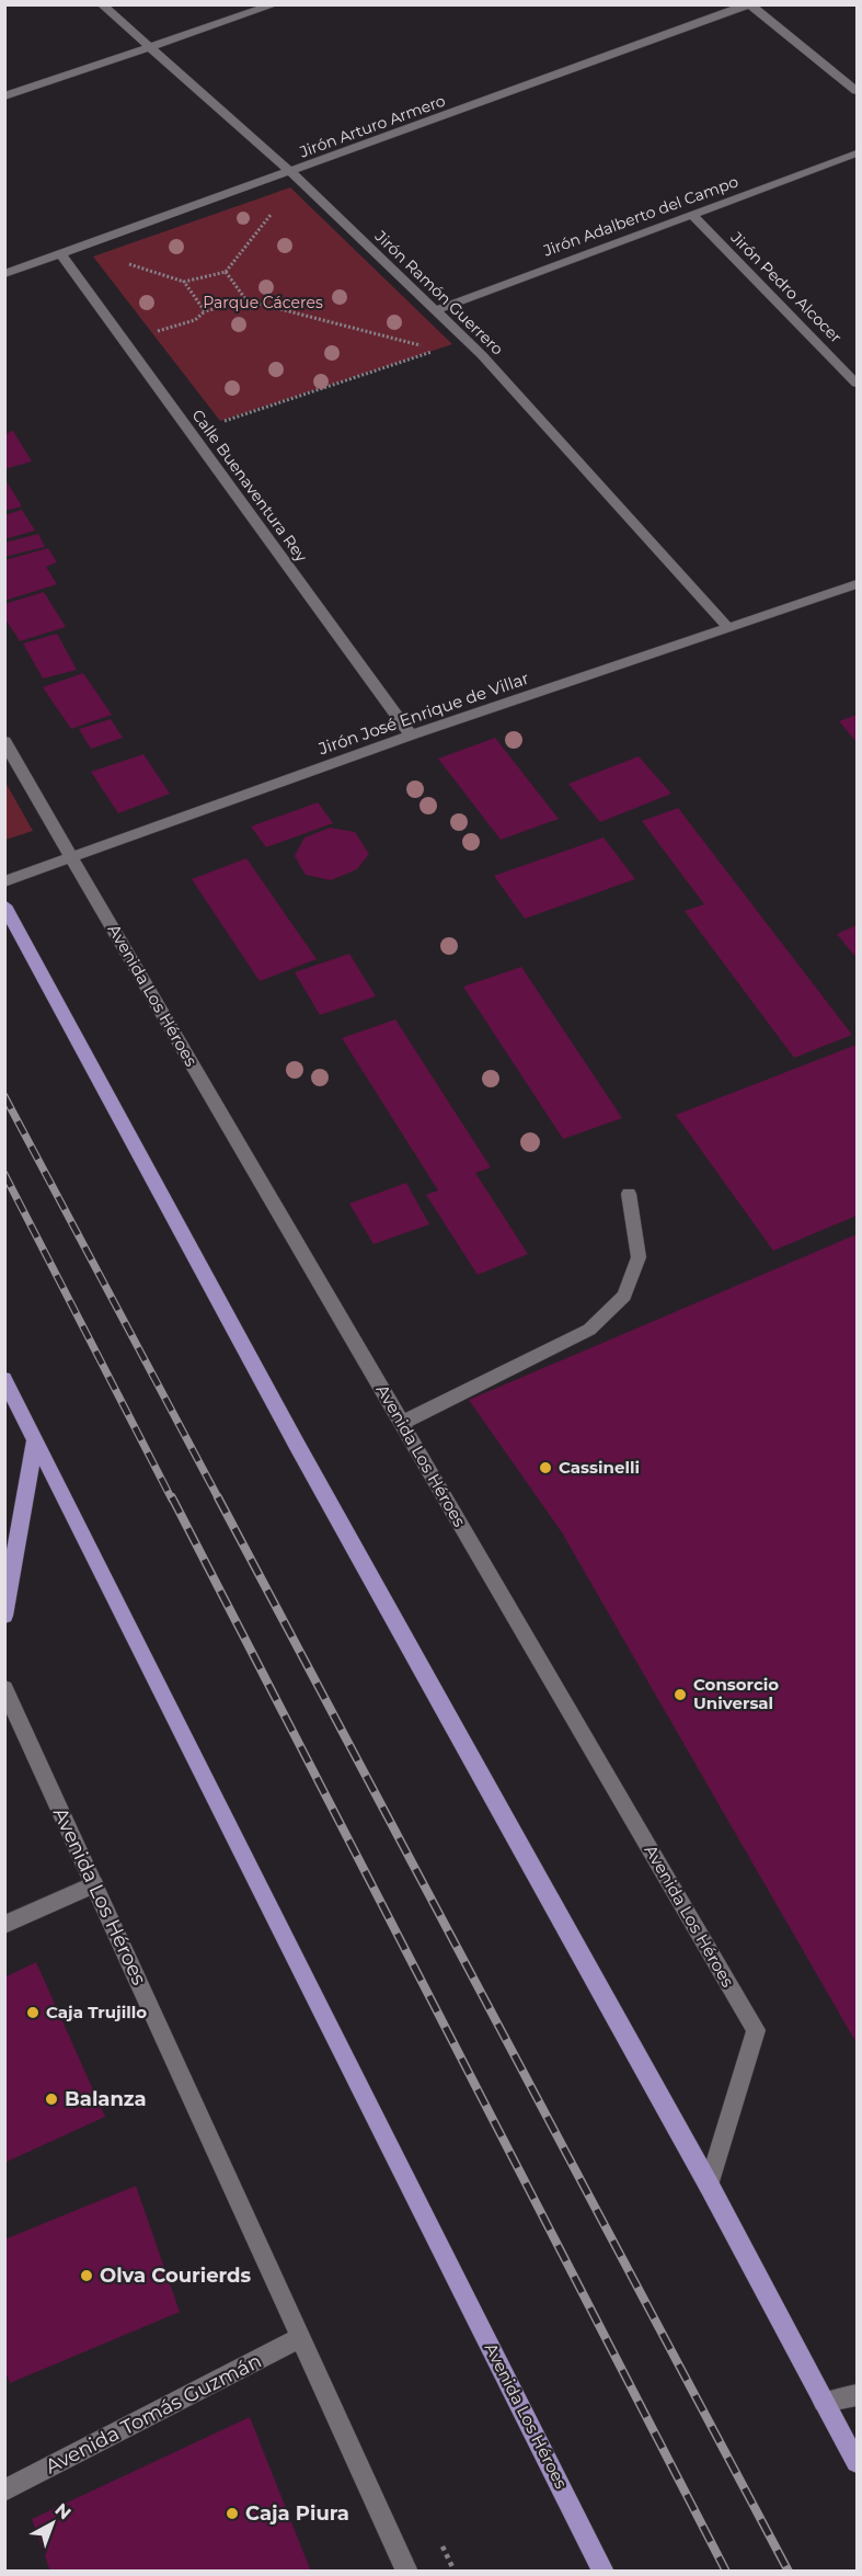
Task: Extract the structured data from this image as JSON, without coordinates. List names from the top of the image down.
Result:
{
  "streets": {
    "main road": ["Avenida Los Héroes"],
    "street": [
      "Jirón Arturo Armero",
      "Jirón Adalberto del Campo",
      "Jirón Pedro Alcocer",
      "Jirón Ramón Guerrero",
      "Calle Buenaventura Rey",
      "Jirón José Enrique de Villar",
      "Avenida Tomás Guzmán"
    ]
  },
  "crossings": [
    ["Jirón Arturo Armero", "Jirón Ramón Guerrero"],
    ["Jirón Arturo Armero", "Calle Buenaventura Rey"],
    ["Jirón Adalberto del Campo", "Jirón Pedro Alcocer"],
    ["Jirón Adalberto del Campo", "Jirón Ramón Guerrero"],
    ["Jirón Ramón Guerrero", "Jirón José Enrique de Villar"],
    ["Calle Buenaventura Rey", "Jirón José Enrique de Villar"],
    ["Jirón José Enrique de Villar", "Avenida Los Héroes"],
    ["Avenida Los Héroes", "Avenida Tomás Guzmán"]
  ],
  "parks": ["Parque Cáceres"],
  "places": [
    "Cassinelli",
    "Consorcio Universal",
    "Caja Trujillo",
    "Balanza",
    "Olva Courierds",
    "Caja Piura"
  ],
  "north": "top right"
}
